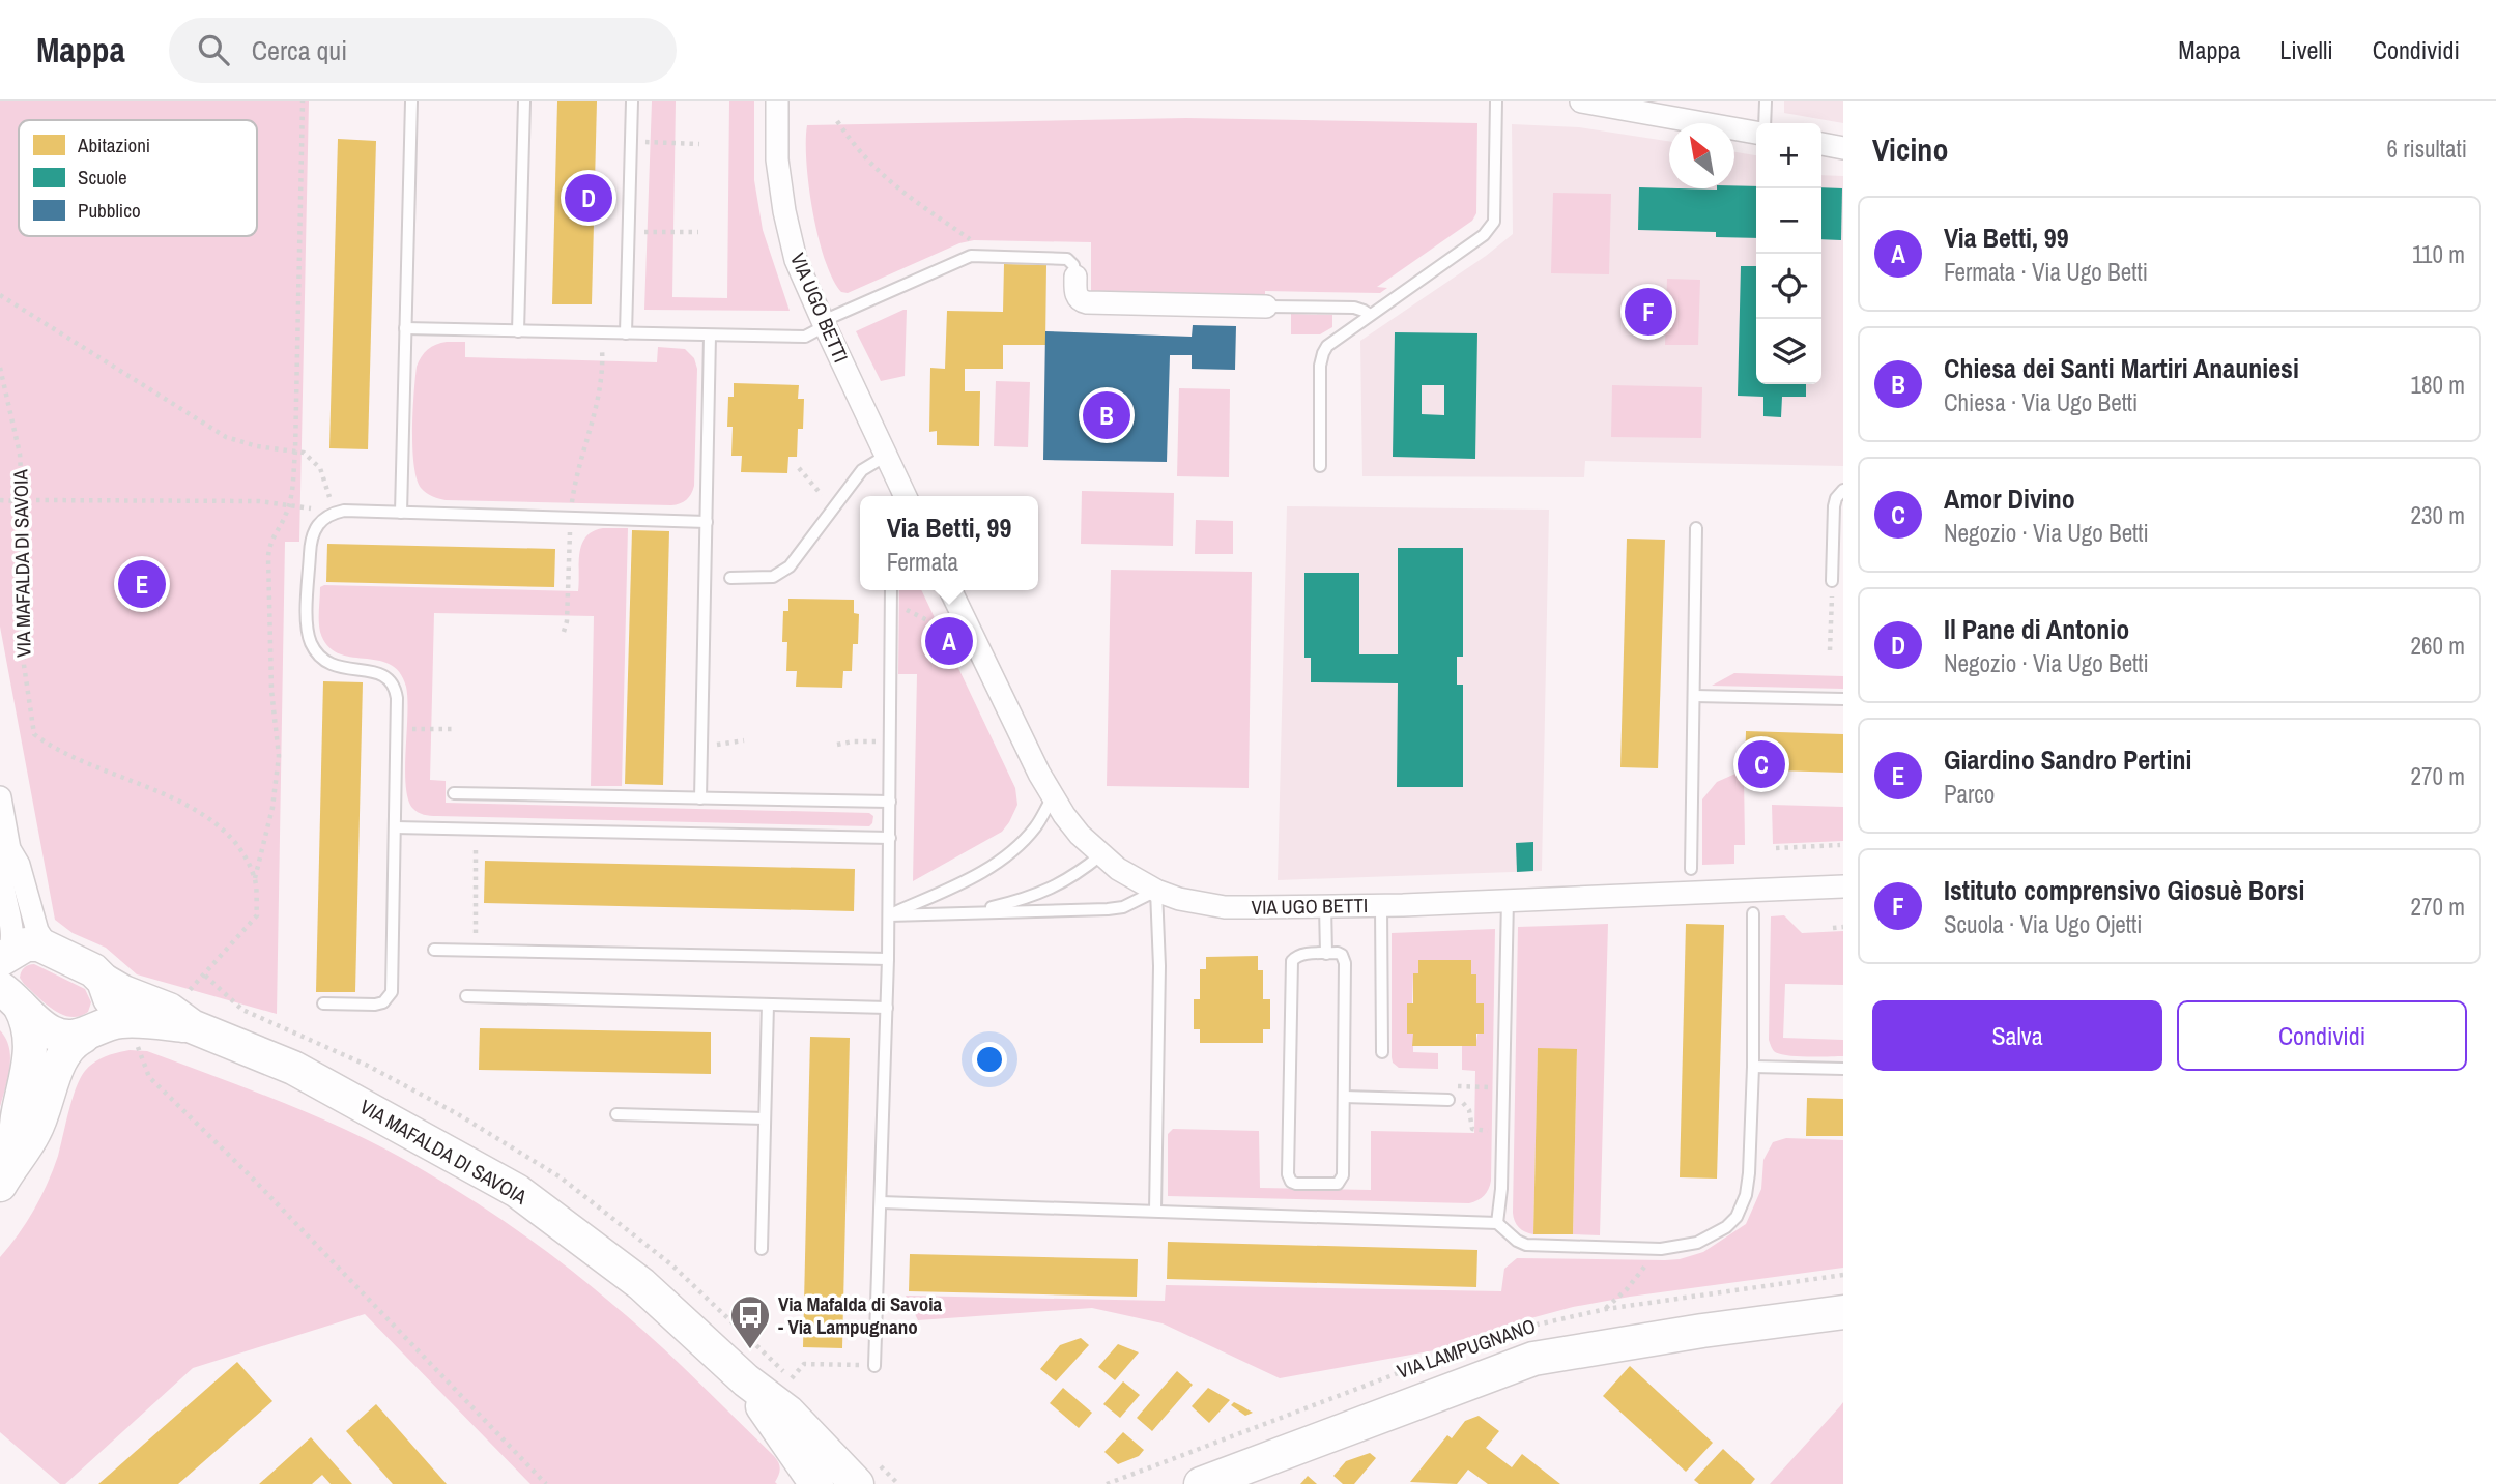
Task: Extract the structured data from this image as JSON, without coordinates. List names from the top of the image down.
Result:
{
  "streets": {
    "street": ["VIA UGO BETTI", "VIA MAFALDA DI SAVOIA", "VIA LAMPUGNANO"]
  },
  "places": {
    "bus stop": ["Via Mafalda di Savoia - Via Lampugnano"]
  },
  "legend": ["Abitazioni", "Scuole", "Pubblico"],
  "north": "top left",
  "page": {
    "header": "Mappa",
    "search": "Cerca qui",
    "nav": ["Mappa", "Livelli", "Condividi"],
    "heading": ["Vicino", "6 risultati"],
    "map_buttons": ["+", "−"],
    "pins": [
      "D",
      "F",
      "B",
      "E",
      "A",
      "C"
    ],
    "list": [
      {
        "mark": "A",
        "name": "Via Betti, 99",
        "note": "Fermata · Via Ugo Betti",
        "value": "110 m"
      },
      {
        "mark": "B",
        "name": "Chiesa dei Santi Martiri Anauniesi",
        "note": "Chiesa · Via Ugo Betti",
        "value": "180 m"
      },
      {
        "mark": "C",
        "name": "Amor Divino",
        "note": "Negozio · Via Ugo Betti",
        "value": "230 m"
      },
      {
        "mark": "D",
        "name": "Il Pane di Antonio",
        "note": "Negozio · Via Ugo Betti",
        "value": "260 m"
      },
      {
        "mark": "E",
        "name": "Giardino Sandro Pertini",
        "note": "Parco",
        "value": "270 m"
      },
      {
        "mark": "F",
        "name": "Istituto comprensivo Giosuè Borsi",
        "note": "Scuola · Via Ugo Ojetti",
        "value": "270 m"
      }
    ],
    "popup": ["Via Betti, 99", "Fermata"],
    "buttons": ["Salva", "Condividi"]
  }
}
